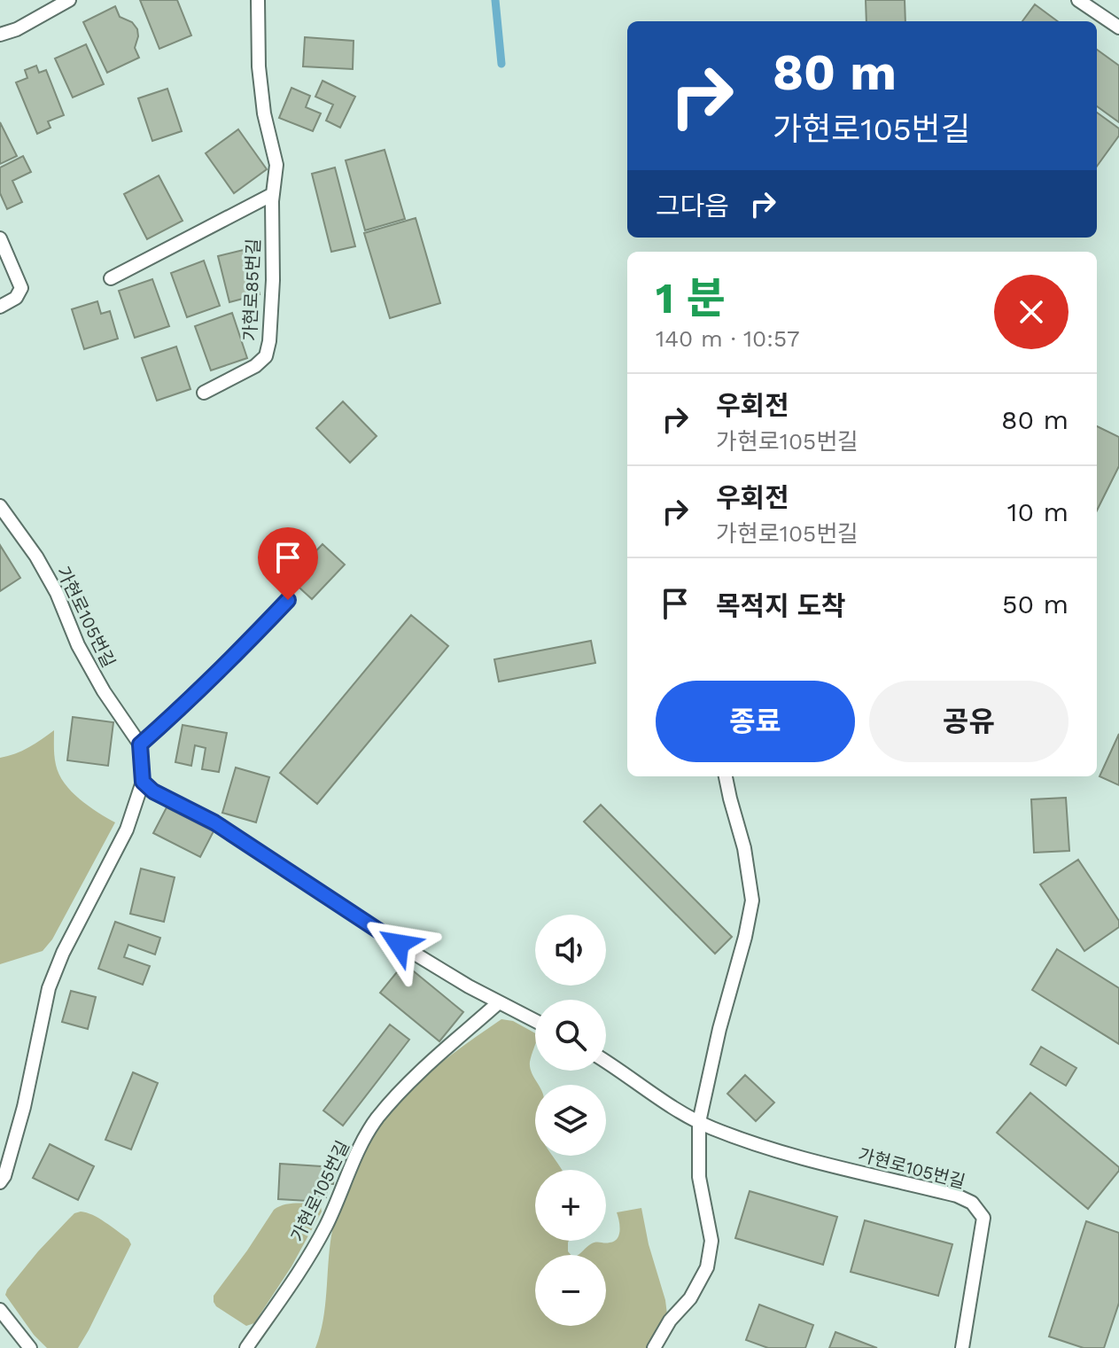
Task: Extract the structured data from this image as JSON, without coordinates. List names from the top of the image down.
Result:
{
  "streets": {
    "lane": ["가현로85번길", "가현로105번길"]
  },
  "page": {
    "turn": ["80 m", "가현로105번길"],
    "then": "그다음",
    "heading": ["1 분", "140 m · 10:57"],
    "list": [
      {
        "name": "우회전",
        "note": "가현로105번길",
        "value": "80 m"
      },
      {
        "name": "우회전",
        "note": "가현로105번길",
        "value": "10 m"
      },
      {
        "name": "목적지 도착",
        "value": "50 m"
      }
    ],
    "buttons": ["종료", "공유"],
    "map_buttons": ["+", "−"]
  }
}
